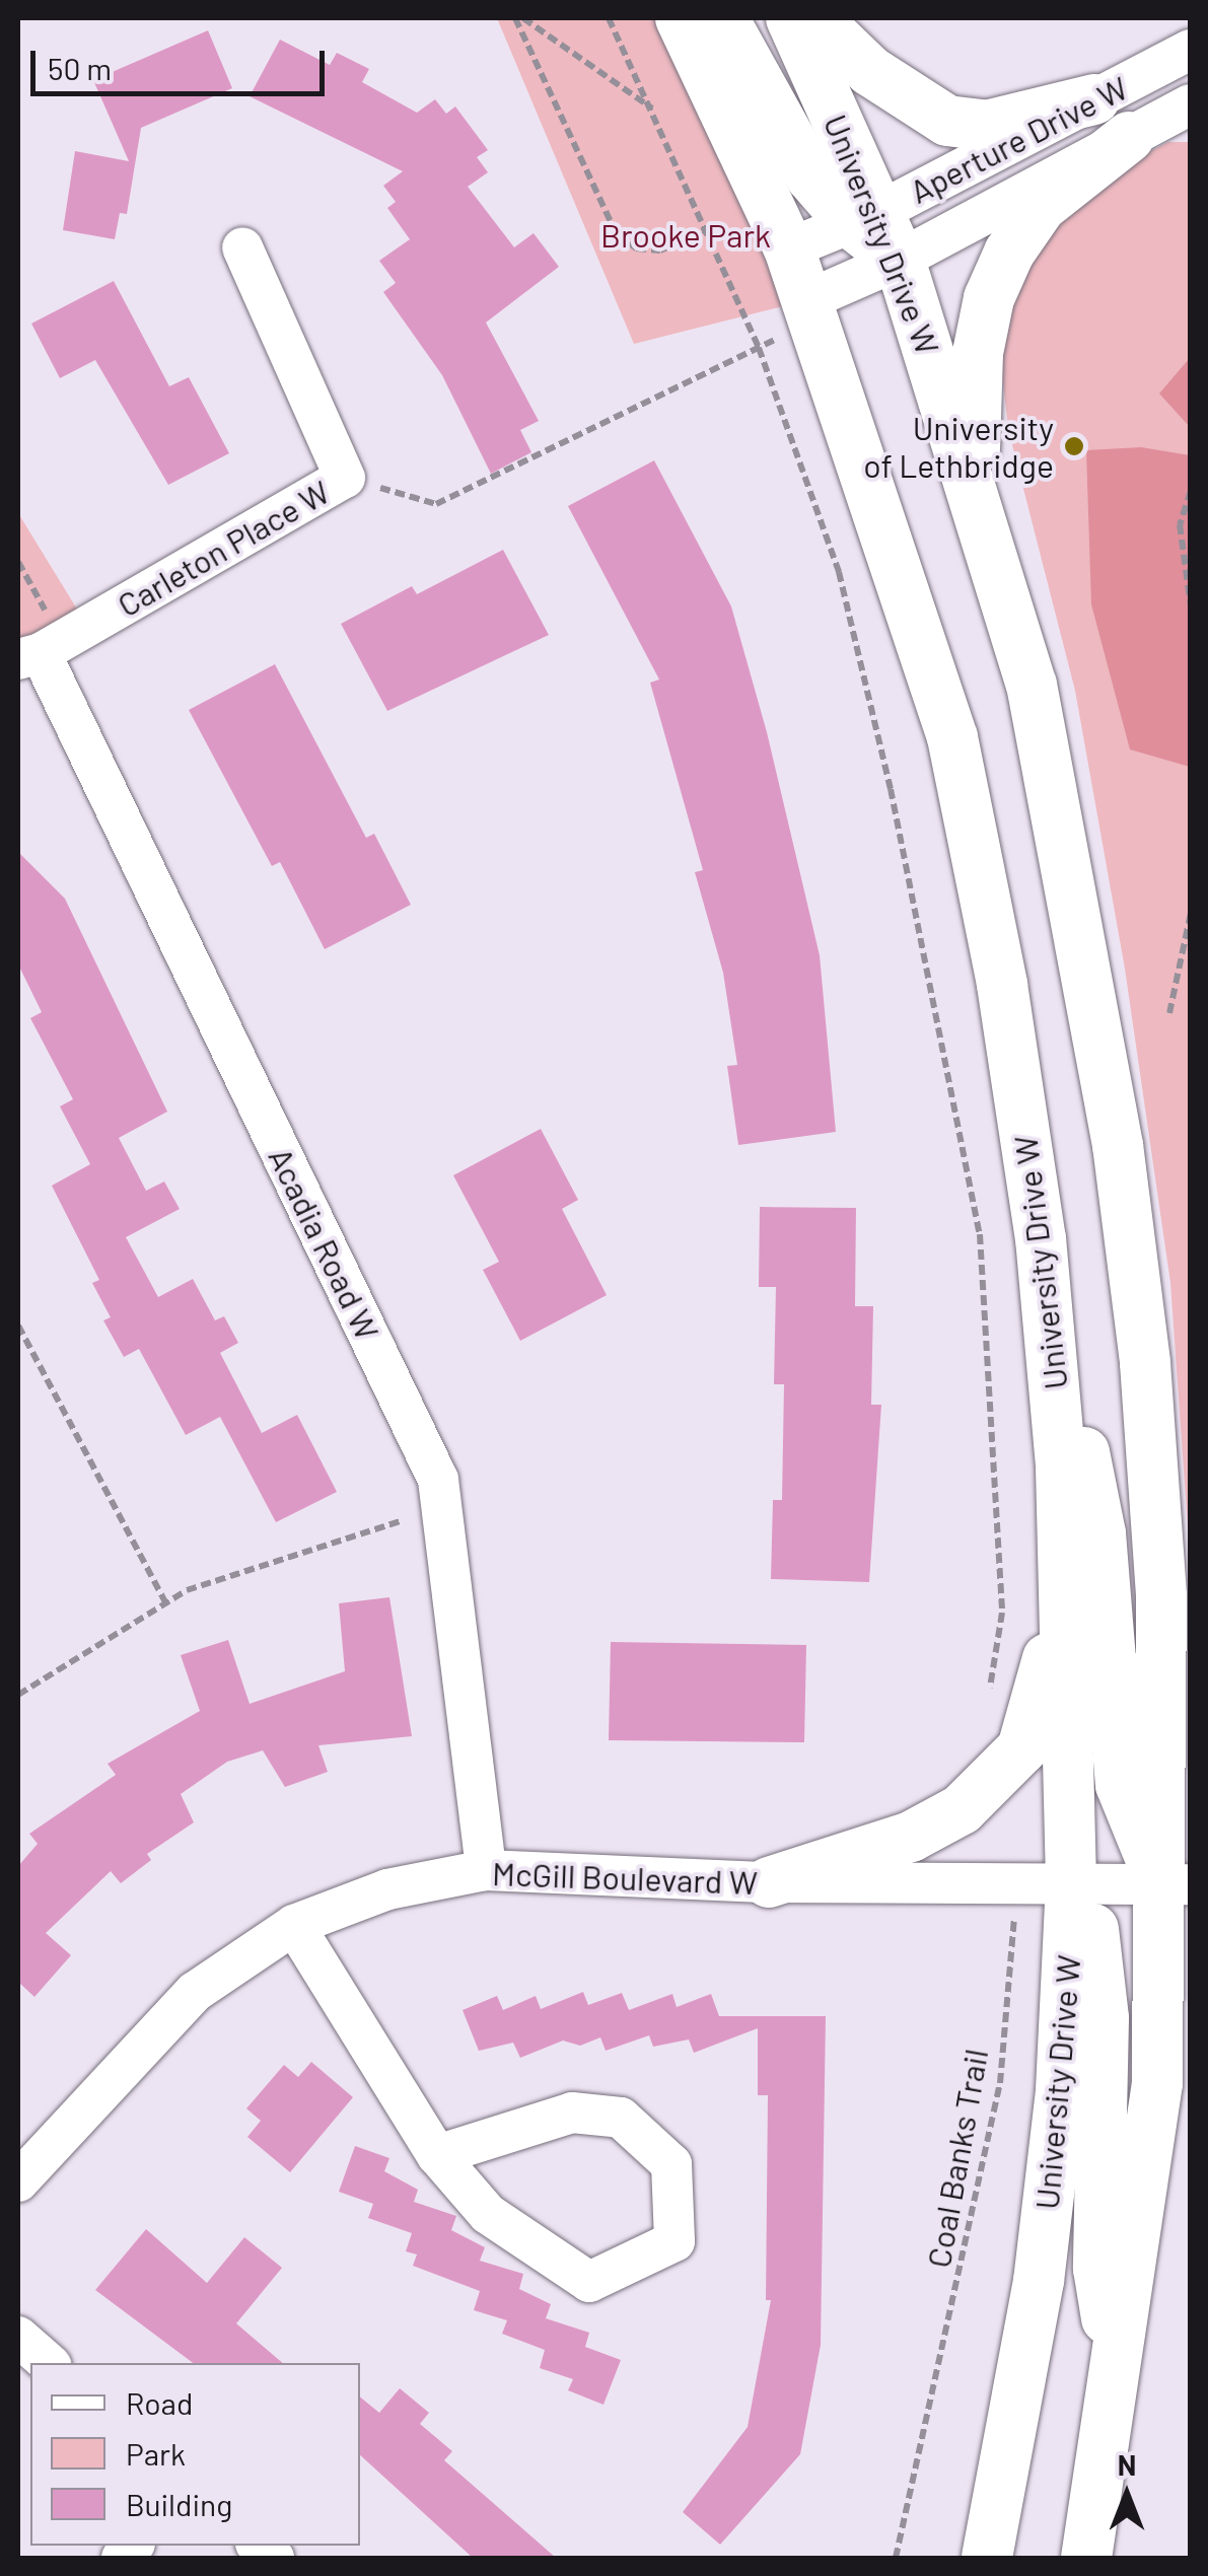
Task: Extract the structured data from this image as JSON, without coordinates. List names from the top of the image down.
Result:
{
  "streets": {
    "main road": ["University Drive W"],
    "street": [
      "Aperture Drive W",
      "Carleton Place W",
      "Acadia Road W",
      "McGill Boulevard W"
    ],
    "path": ["Coal Banks Trail"]
  },
  "crossings": [
    ["Aperture Drive W", "University Drive W"],
    ["University Drive W", "McGill Boulevard W"],
    ["University Drive W", "Coal Banks Trail"],
    ["Carleton Place W", "Acadia Road W"],
    ["Acadia Road W", "McGill Boulevard W"],
    ["McGill Boulevard W", "Coal Banks Trail"]
  ],
  "parks": ["Brooke Park"],
  "places": ["University of Lethbridge"],
  "legend": ["Road", "Park", "Building"],
  "scale_bar": "50 m",
  "north": "top"
}
